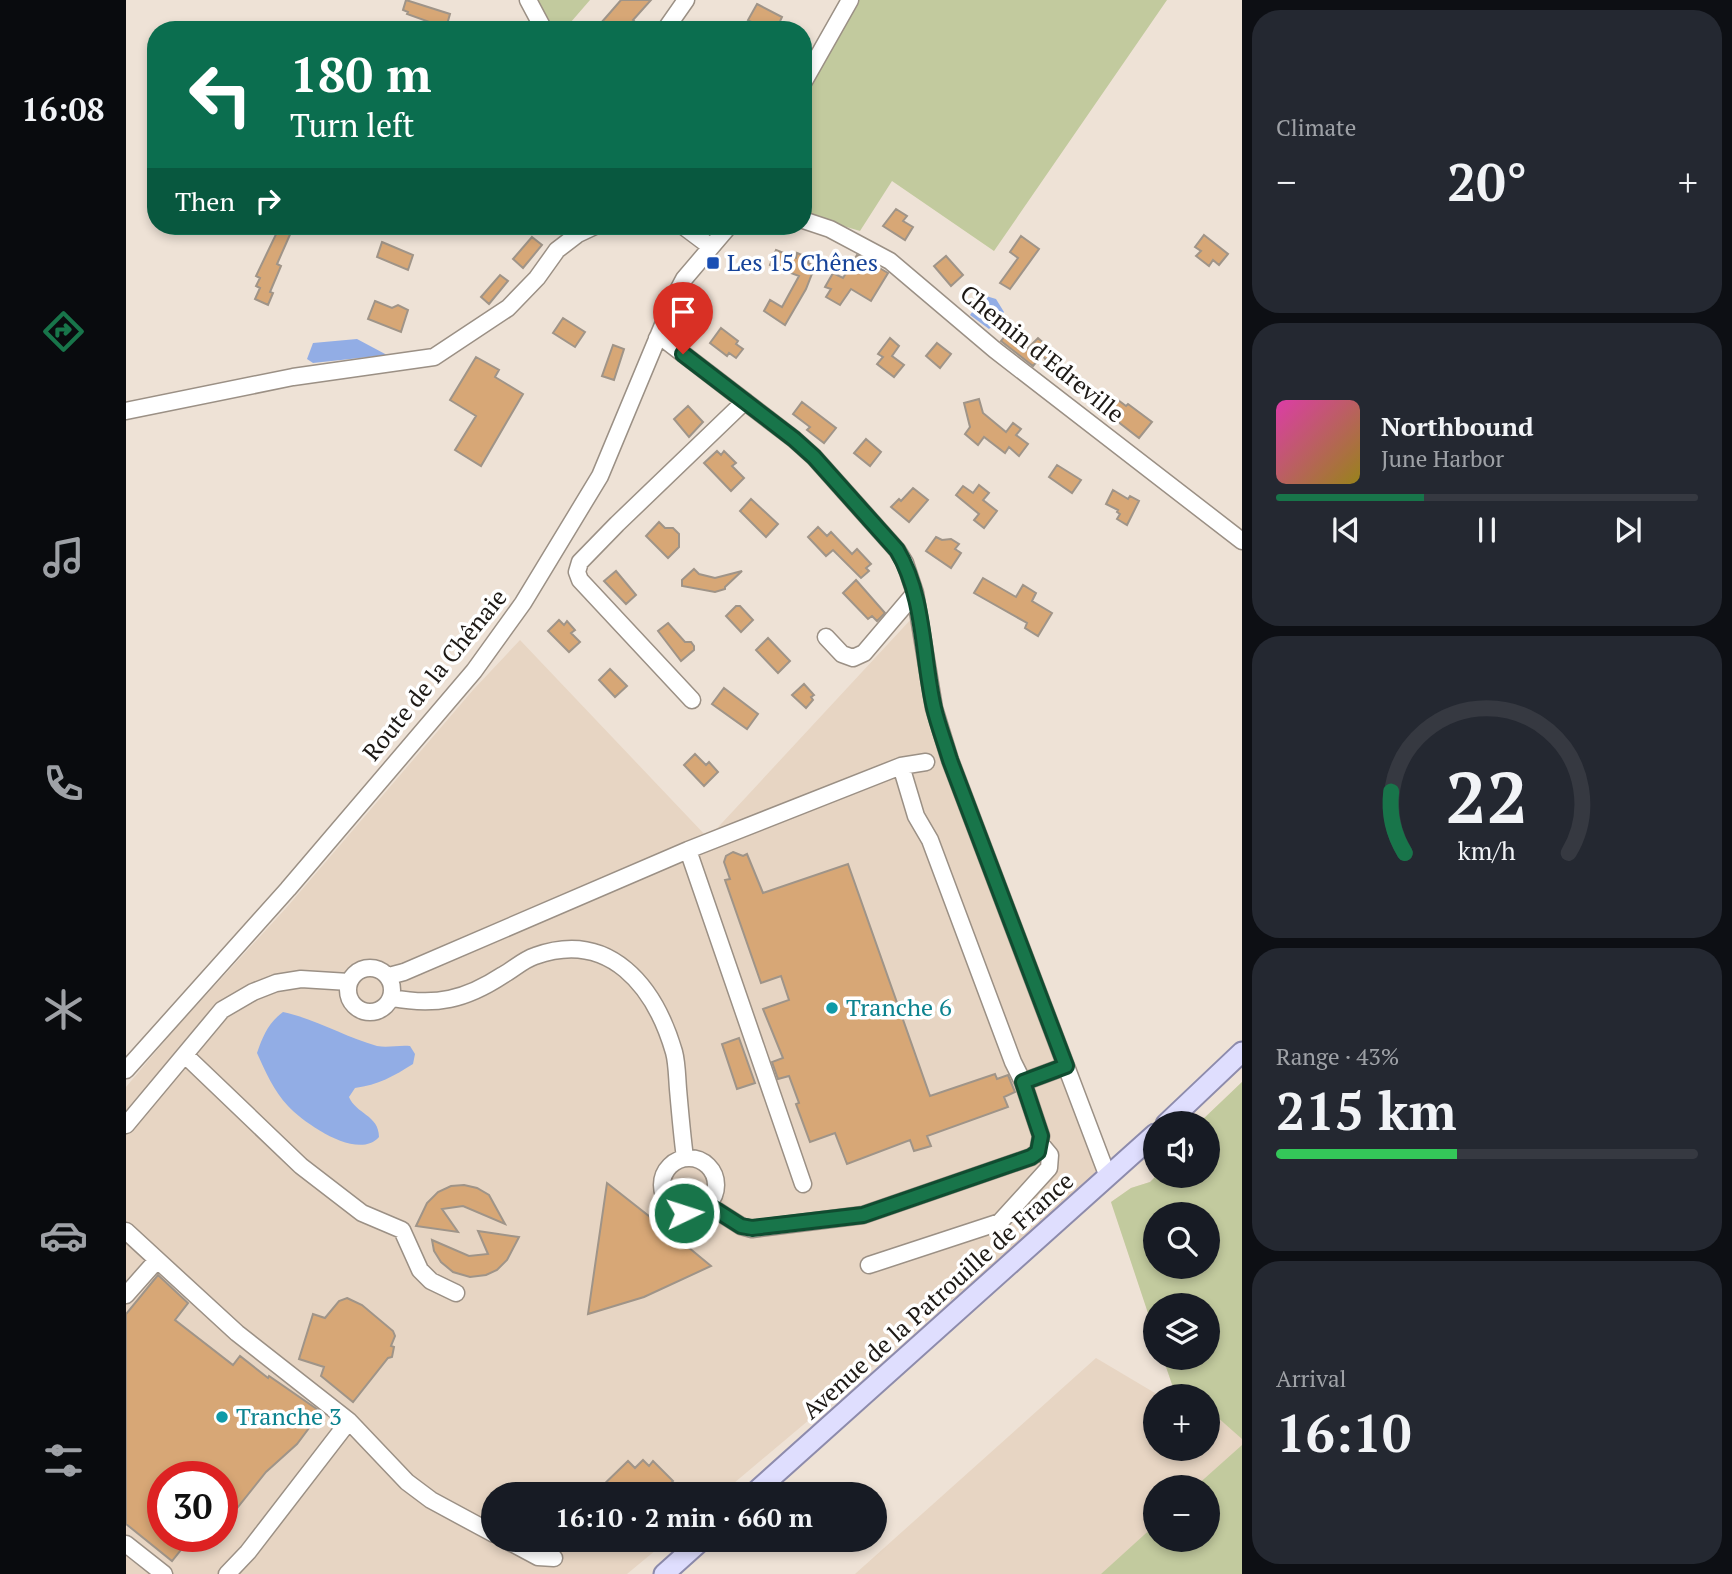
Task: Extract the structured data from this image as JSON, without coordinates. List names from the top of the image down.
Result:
{
  "streets": {
    "main road": ["Avenue de la Patrouille de France"],
    "street": ["Chemin d'Edreville", "Route de la Chênaie"]
  },
  "places": {
    "transit": ["Les 15 Chênes"],
    "other": ["Tranche 6", "Tranche 3"]
  },
  "page": {
    "tabs": "16:08",
    "tile": [
      "Climate",
      ["Range · 43%", "215 km"],
      ["Arrival", "16:10"]
    ],
    "turn": ["180 m", "Turn left"],
    "heat": ["−", "20°", "+"],
    "then": "Then",
    "song": ["Northbound", "June Harbor"],
    "map_buttons": ["+", "−"],
    "limit": "30",
    "trip": "16:10 · 2 min · 660 m",
    "gauge": ["22", "km/h"]
  }
}
